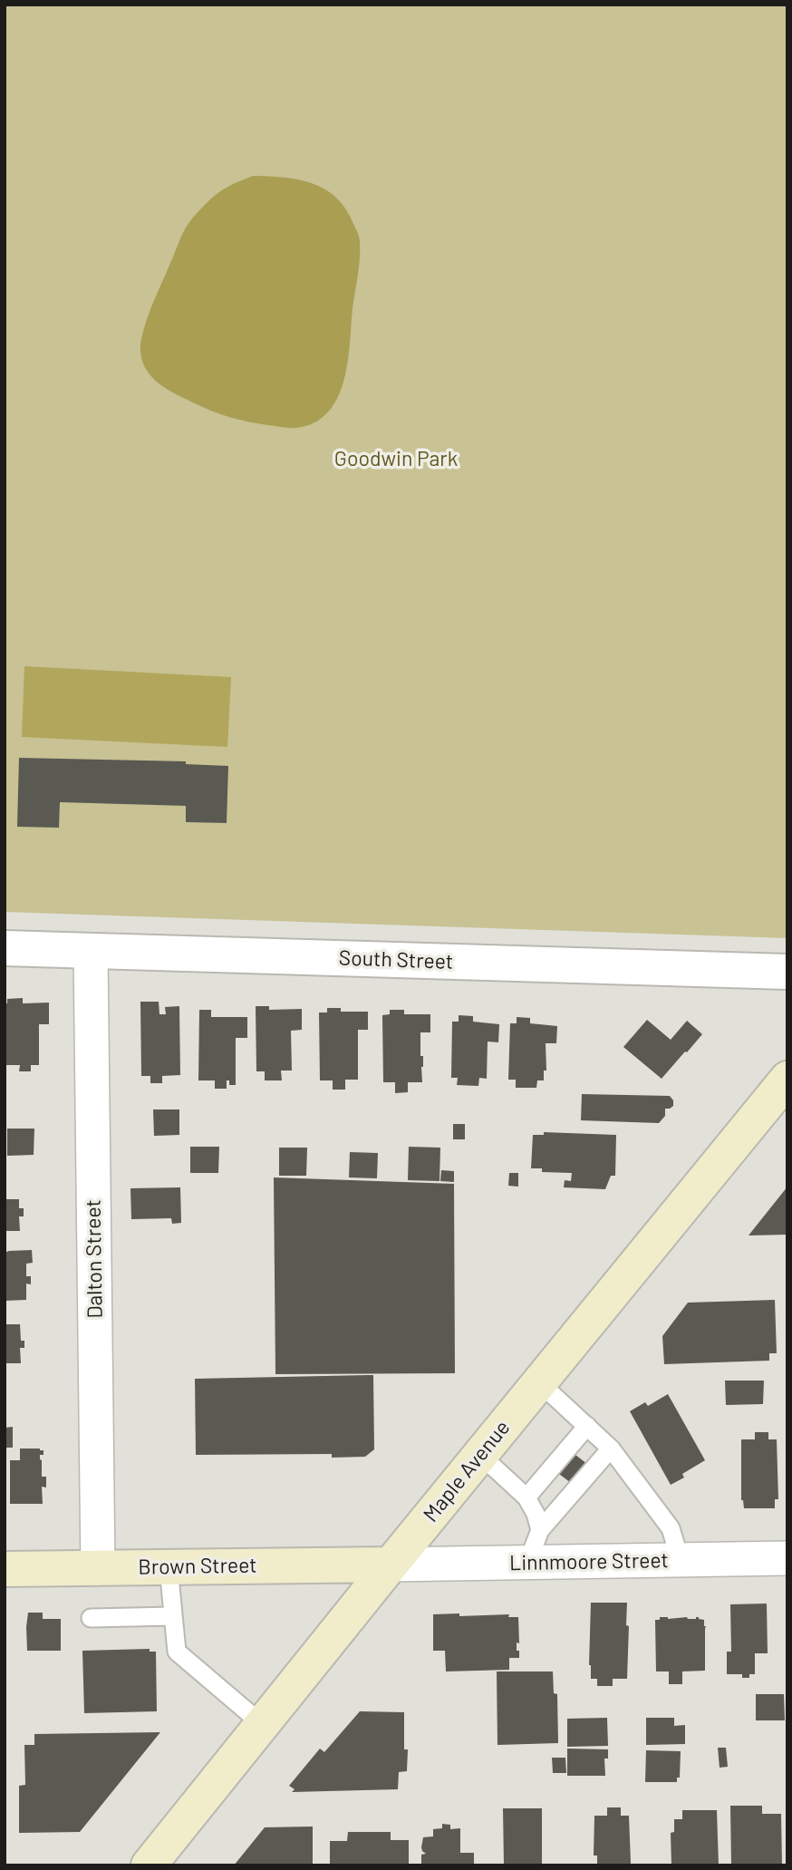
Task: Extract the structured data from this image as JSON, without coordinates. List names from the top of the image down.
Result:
{
  "streets": {
    "main road": ["Maple Avenue", "Brown Street"],
    "street": ["South Street", "Dalton Street", "Linnmoore Street"]
  },
  "crossings": [
    ["South Street", "Dalton Street"],
    ["Dalton Street", "Brown Street"],
    ["Maple Avenue", "Linnmoore Street"],
    ["Maple Avenue", "Brown Street"],
    ["Linnmoore Street", "Brown Street"]
  ],
  "parks": ["Goodwin Park"]
}
